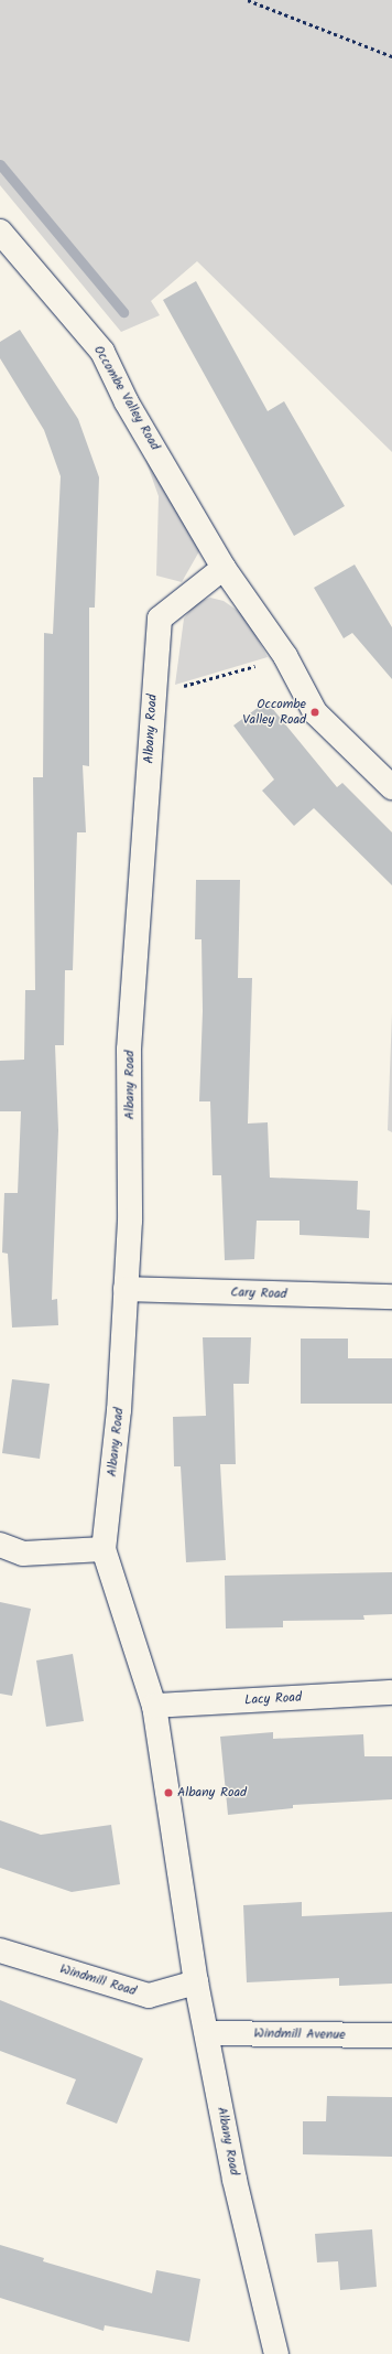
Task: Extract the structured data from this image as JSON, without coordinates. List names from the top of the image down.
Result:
{
  "streets": {
    "street": [
      "Occombe Valley Road",
      "Albany Road",
      "Cary Road",
      "Lacy Road",
      "Windmill Road",
      "Windmill Avenue"
    ]
  },
  "crossings": [
    ["Occombe Valley Road", "Albany Road"],
    ["Albany Road", "Cary Road"],
    ["Albany Road", "Lacy Road"],
    ["Albany Road", "Windmill Road"],
    ["Albany Road", "Windmill Avenue"]
  ],
  "places": ["Occombe Valley Road", "Albany Road"]
}
